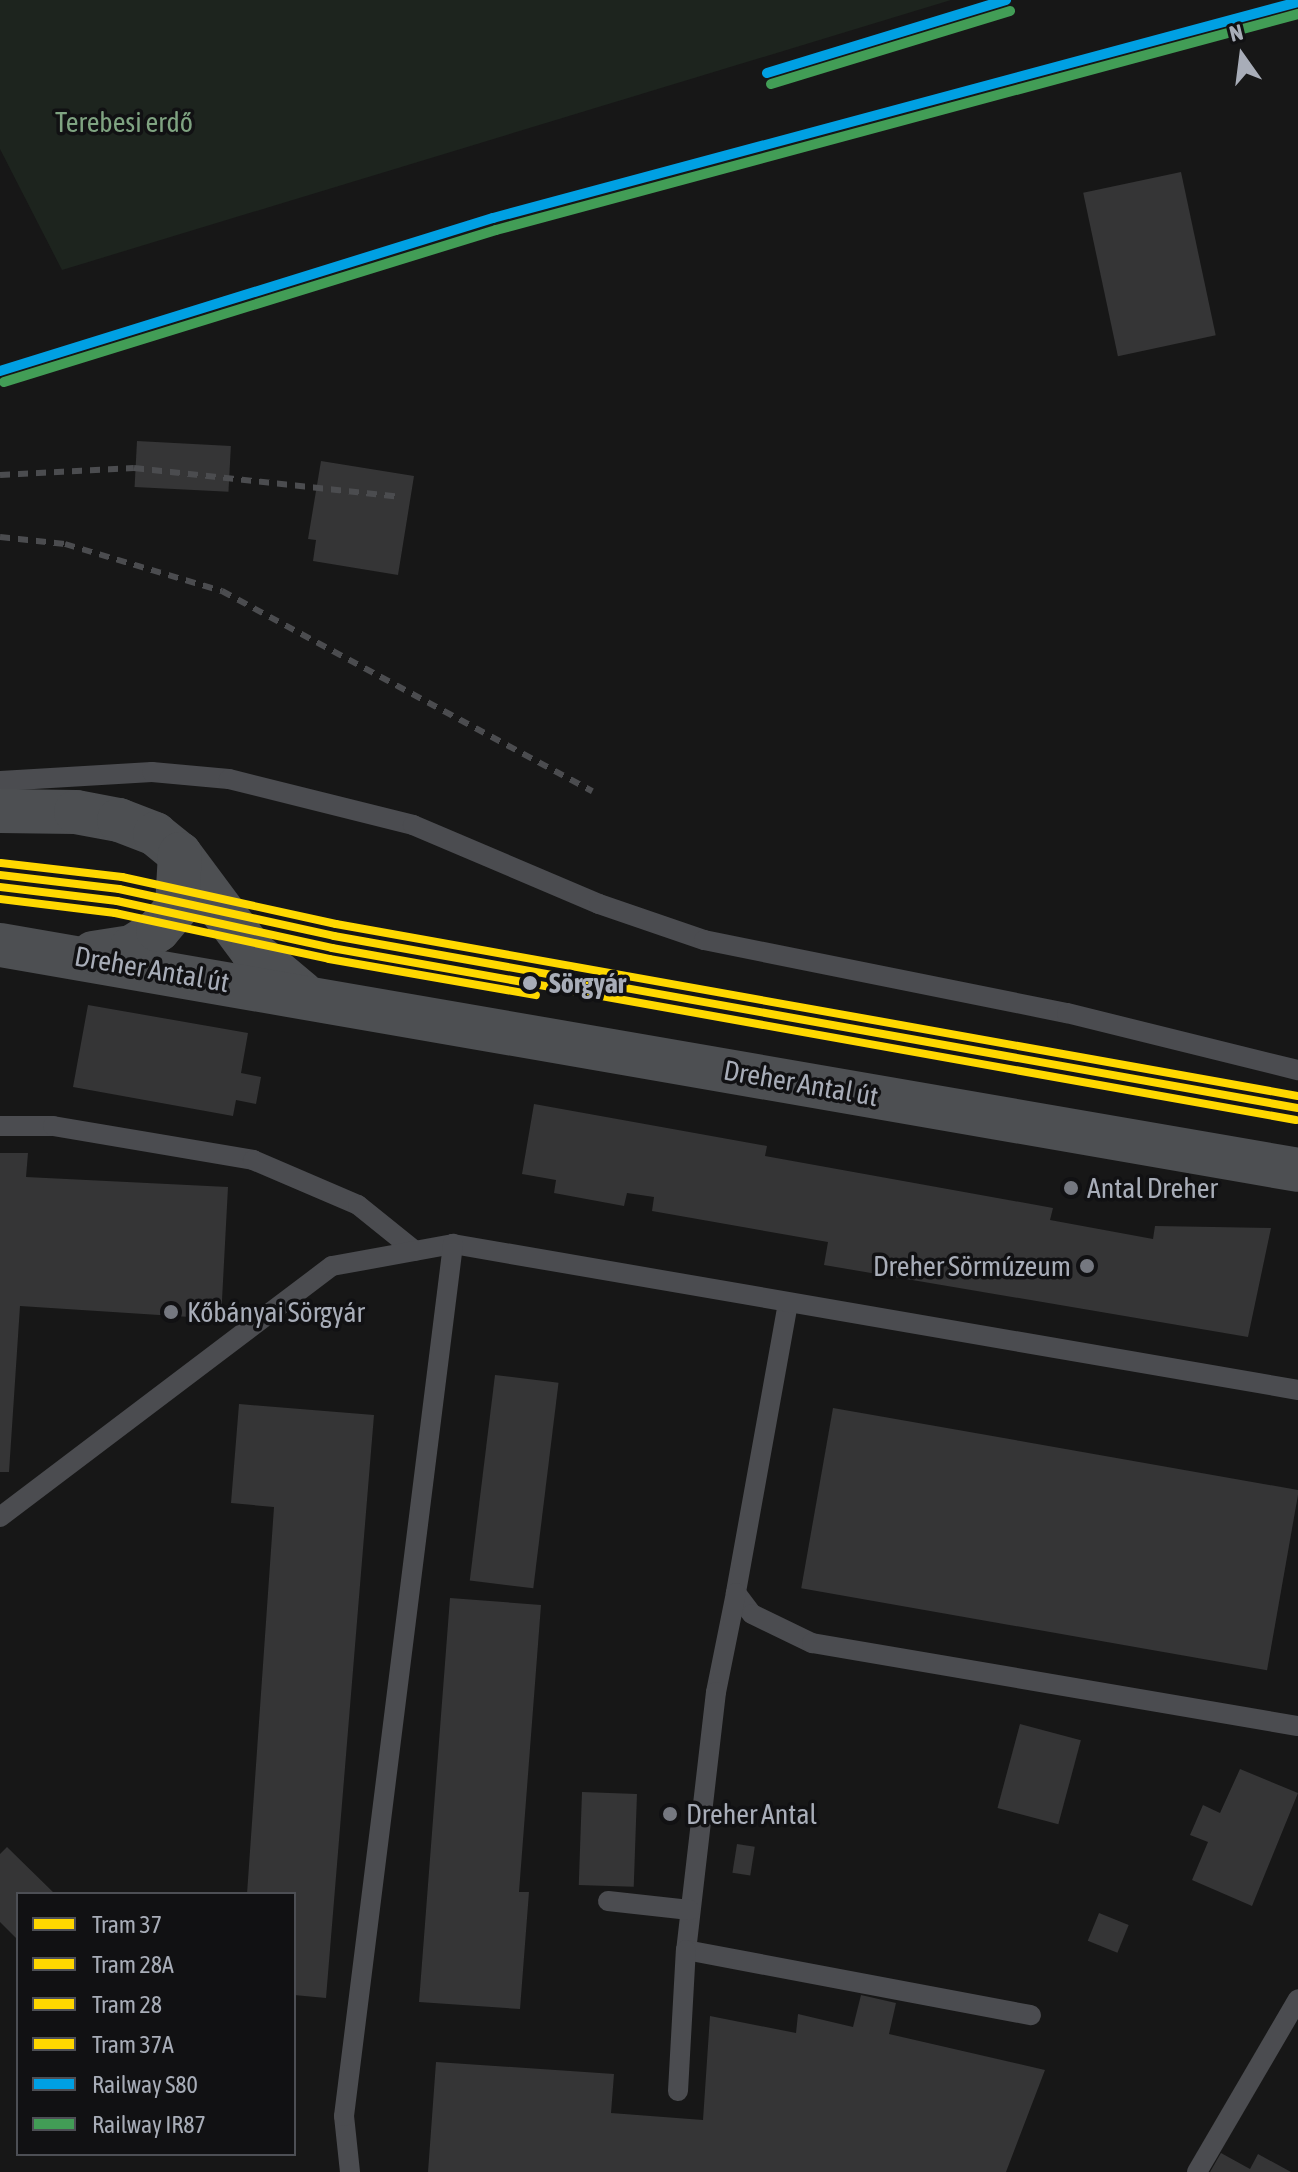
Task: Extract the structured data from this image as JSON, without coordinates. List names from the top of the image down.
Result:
{
  "streets": {
    "main road": ["Dreher Antal út"]
  },
  "parks": ["Terebesi erdő"],
  "places": [
    "Sörgyár",
    "Antal Dreher",
    "Dreher Sörmúzeum",
    "Kőbányai Sörgyár",
    "Dreher Antal"
  ],
  "lines": [
    "rail line S80",
    "rail line IR87",
    "tram line 28",
    "tram line 37",
    "tram line 28A",
    "tram line 37A"
  ],
  "legend": [
    "Tram 37",
    "Tram 28A",
    "Tram 28",
    "Tram 37A",
    "Railway S80",
    "Railway IR87"
  ],
  "north": "top"
}
